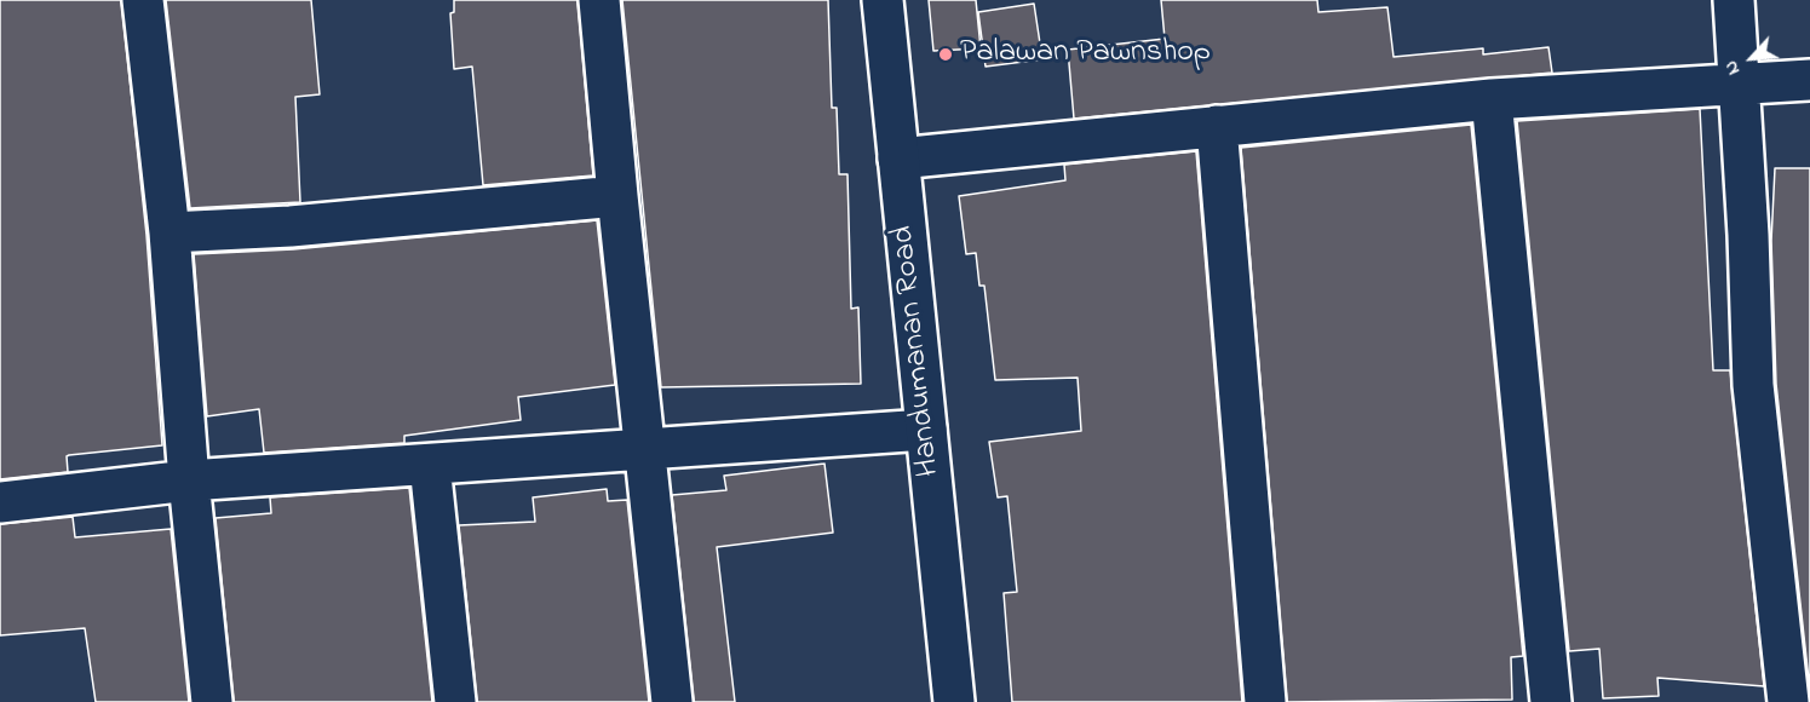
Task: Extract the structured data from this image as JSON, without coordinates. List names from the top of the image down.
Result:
{
  "streets": {
    "street": ["Handumanan Road"]
  },
  "places": ["Palawan Pawnshop"],
  "north": "bottom left"
}
